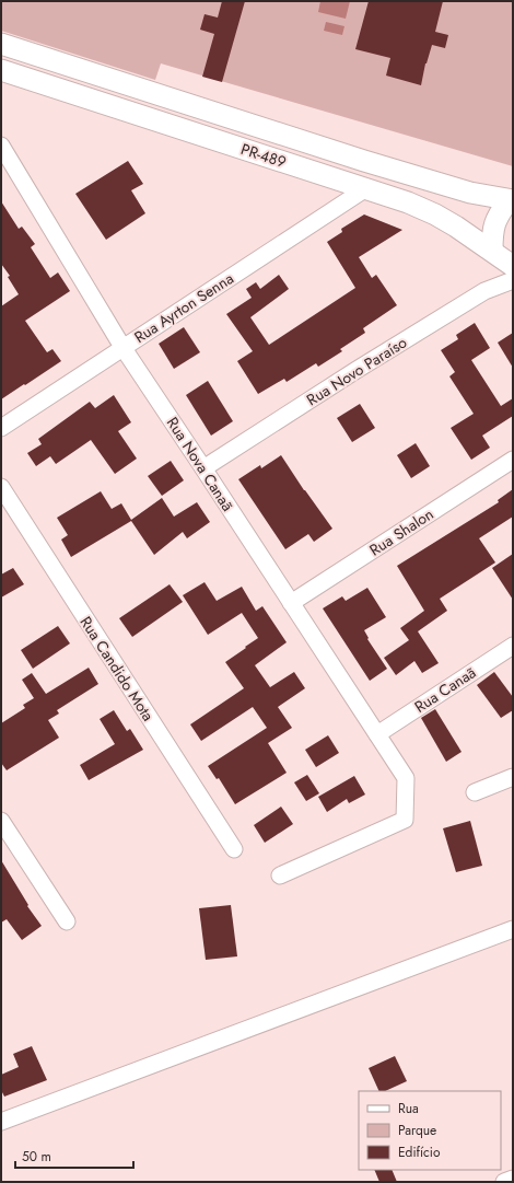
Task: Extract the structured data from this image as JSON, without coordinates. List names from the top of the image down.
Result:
{
  "streets": {
    "main road": ["PR-489"],
    "street": [
      "Rua Ayrton Senna",
      "Rua Novo Paraíso",
      "Rua Nova Canaã",
      "Rua Shalon",
      "Rua Candido Mota",
      "Rua Canaã"
    ]
  },
  "crossings": [
    ["PR-489", "Rua Ayrton Senna"],
    ["Rua Ayrton Senna", "Rua Nova Canaã"],
    ["Rua Novo Paraíso", "Rua Nova Canaã"],
    ["Rua Nova Canaã", "Rua Shalon"],
    ["Rua Nova Canaã", "Rua Canaã"]
  ],
  "legend": ["Rua", "Parque", "Edifício"],
  "scale_bar": "50 m"
}
